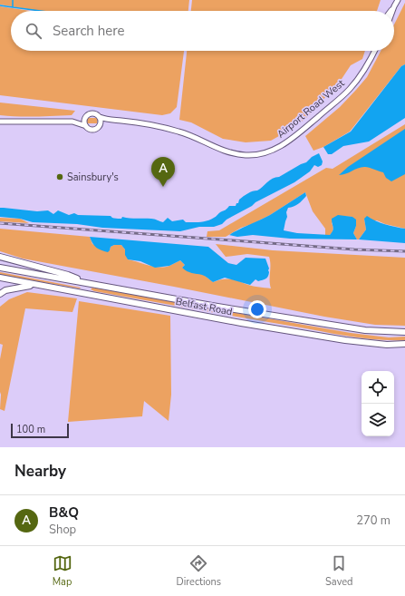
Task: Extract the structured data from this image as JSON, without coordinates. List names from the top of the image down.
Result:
{
  "streets": {
    "highway": ["Belfast Road"],
    "street": ["Airport Road West"]
  },
  "places": ["Sainsbury's"],
  "scale_bar": "100 m",
  "page": {
    "search": "Search here",
    "pins": "A",
    "scale": "100 m",
    "heading": "Nearby",
    "list": [
      {
        "mark": "A",
        "name": "B&Q",
        "note": "Shop",
        "value": "270 m"
      }
    ],
    "nav": ["Map", "Directions", "Saved"]
  }
}
